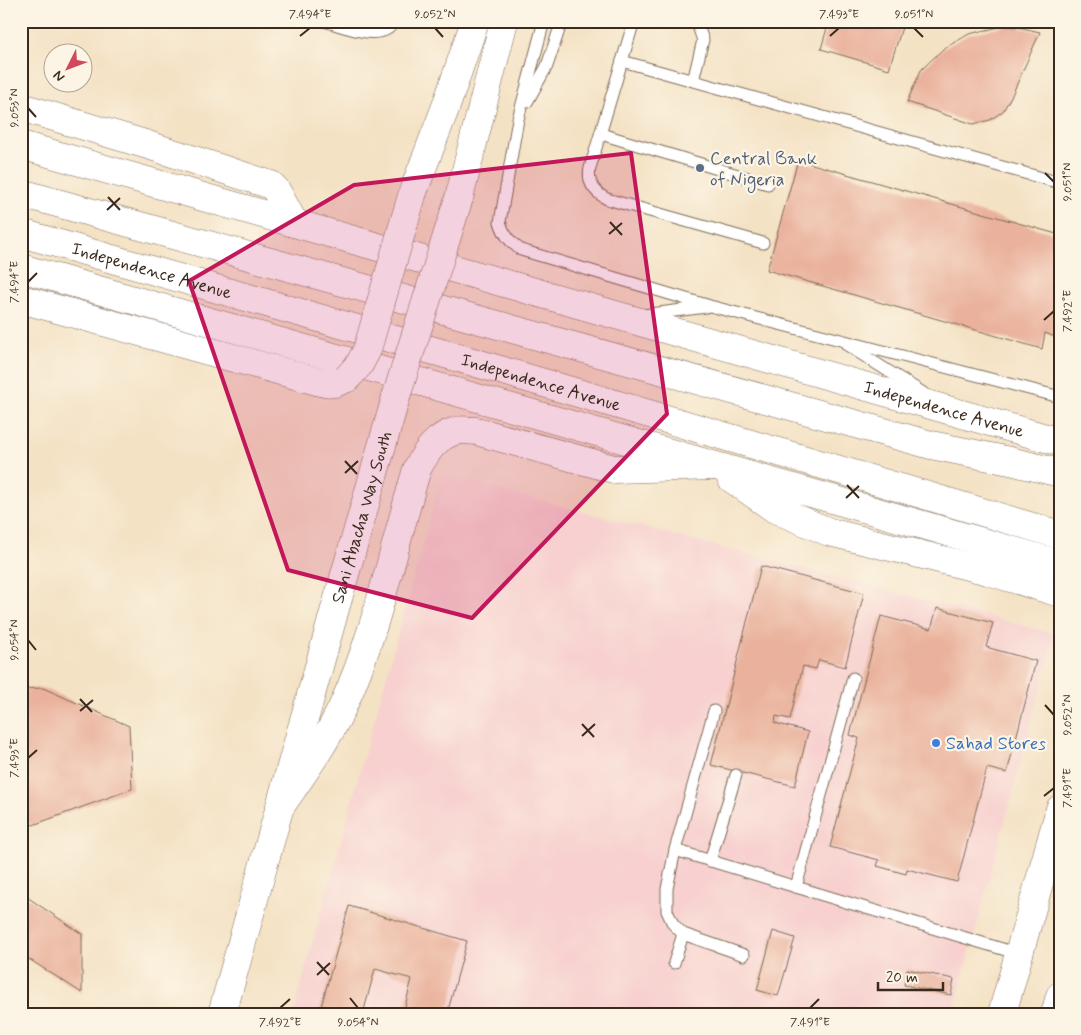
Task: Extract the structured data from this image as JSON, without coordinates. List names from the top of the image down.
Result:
{
  "streets": {
    "main road": ["Independence Avenue", "Sani Abacha Way South"]
  },
  "places": ["Central Bank of Nigeria", "Sahad Stores"],
  "scale_bar": "20 m",
  "north": "bottom left",
  "coordinates": [
    "7.494°E",
    "9.052°N",
    "7.493°E",
    "9.051°N",
    "9.053°N",
    "7.492°E",
    "9.054°N",
    "7.491°E"
  ]
}
